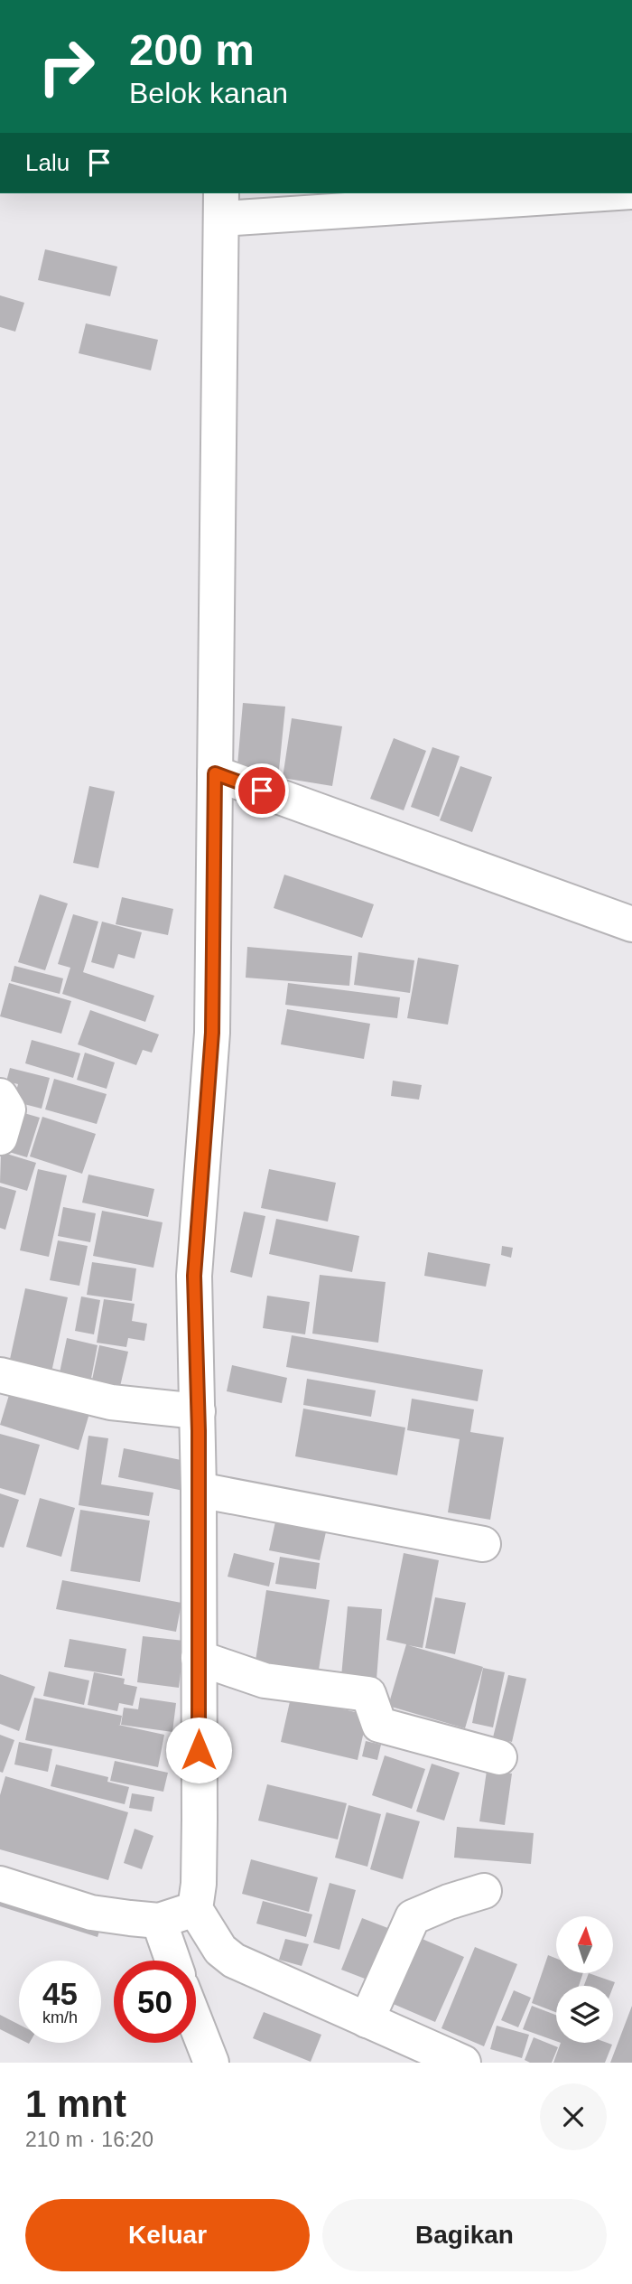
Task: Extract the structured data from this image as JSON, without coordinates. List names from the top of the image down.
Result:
{
  "north": "top",
  "page": {
    "turn": ["200 m", "Belok kanan"],
    "then": "Lalu",
    "speed": "45 km/h",
    "limit": "50",
    "heading": ["1 mnt", "210 m · 16:20"],
    "buttons": ["Keluar", "Bagikan"]
  }
}
